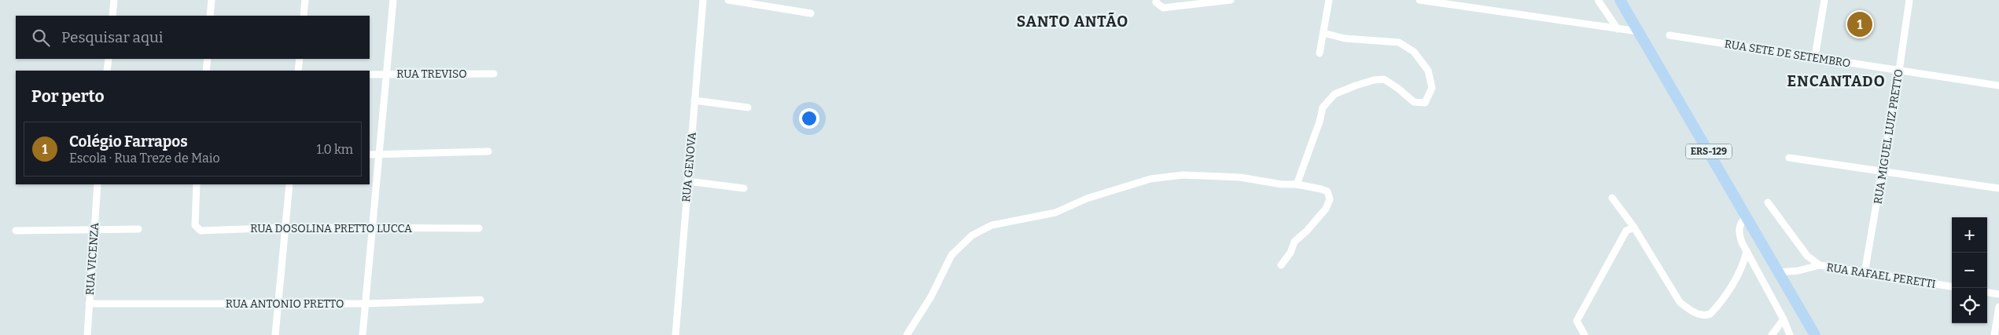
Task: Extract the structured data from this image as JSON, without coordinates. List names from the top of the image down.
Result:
{
  "streets": {
    "main road": ["ERS-129"],
    "street": [
      "RUA SETE DE SETEMBRO",
      "RUA TREVISO",
      "RUA MIGUEL LUIZ PRETTO",
      "RUA GENOVA",
      "RUA DOSOLINA PRETTO LUCCA",
      "RUA VICENZA",
      "RUA RAFAEL PERETTI",
      "RUA ANTONIO PRETTO"
    ]
  },
  "crossings": [
    ["RUA SETE DE SETEMBRO", "RUA MIGUEL LUIZ PRETTO"],
    ["RUA MIGUEL LUIZ PRETTO", "RUA RAFAEL PERETTI"],
    ["RUA VICENZA", "RUA ANTONIO PRETTO"]
  ],
  "districts": ["SANTO ANTÃO", "ENCANTADO"],
  "page": {
    "pins": "1",
    "search": "Pesquisar aqui",
    "heading": "Por perto",
    "list": [
      {
        "mark": "1",
        "name": "Colégio Farrapos",
        "note": "Escola · Rua Treze de Maio",
        "value": "1.0 km"
      }
    ],
    "map_buttons": ["+", "−"]
  }
}
